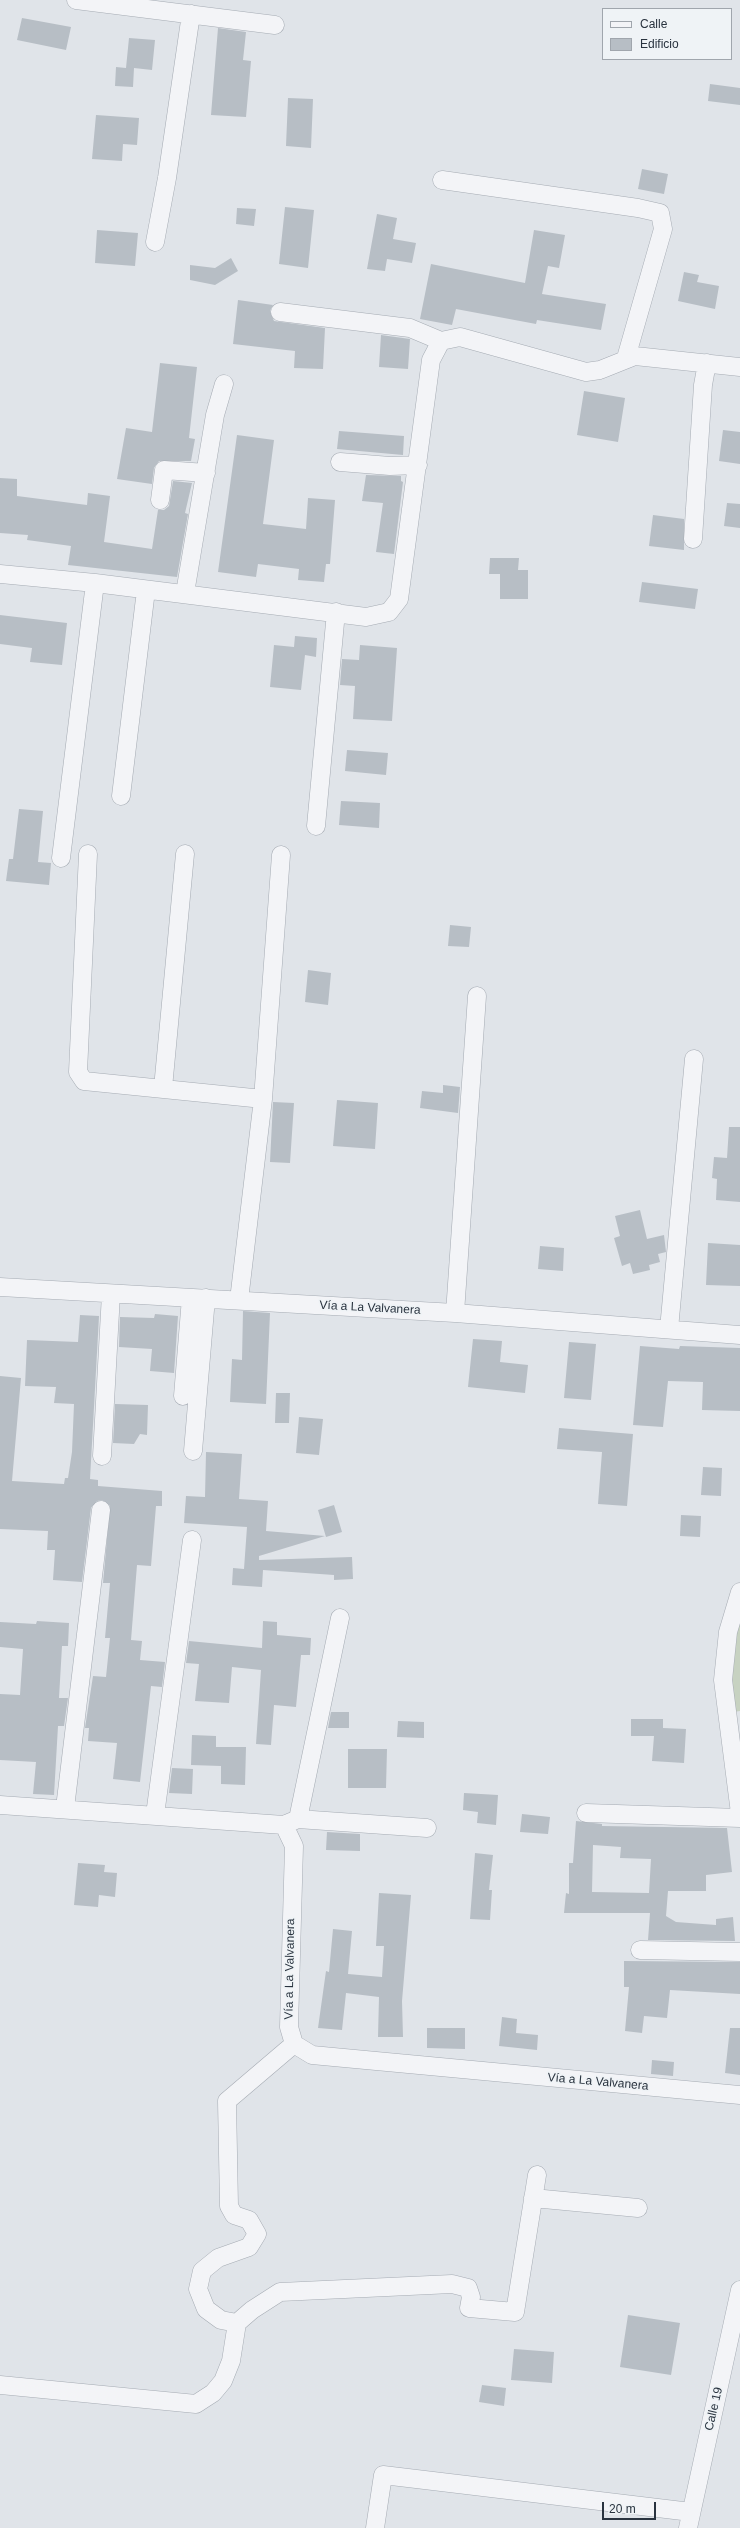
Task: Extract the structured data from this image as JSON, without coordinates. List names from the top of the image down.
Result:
{
  "streets": {
    "street": ["Vía a La Valvanera", "Calle 19"]
  },
  "legend": ["Calle", "Edificio"],
  "scale_bar": "20 m"
}
